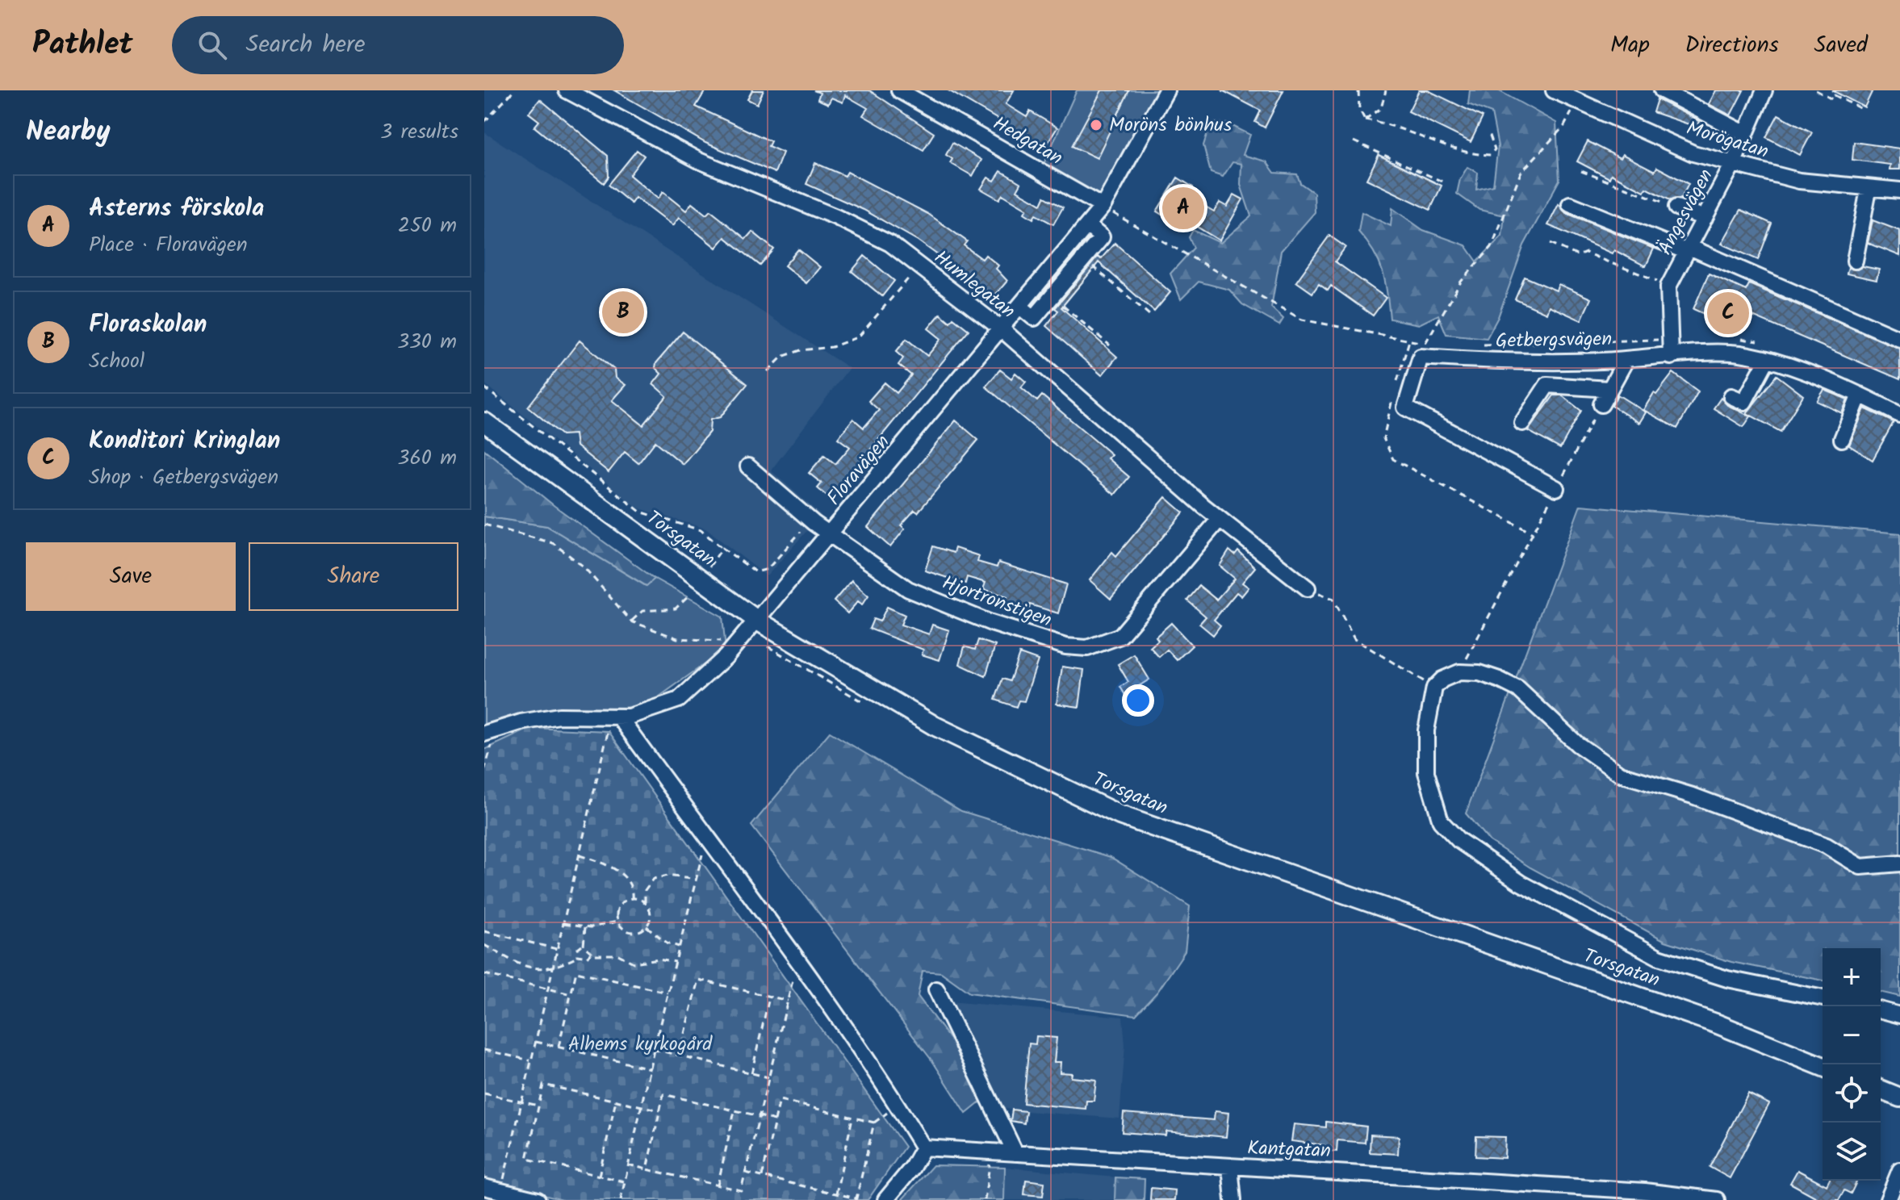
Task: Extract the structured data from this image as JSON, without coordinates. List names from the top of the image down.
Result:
{
  "streets": {
    "main road": ["Torsgatan"],
    "street": [
      "Morögatan",
      "Hedgatan",
      "Ängesvägen",
      "Humlegatan",
      "Getbergsvägen",
      "Floravägen",
      "Hjortronstigen",
      "Kantgatan"
    ]
  },
  "crossings": [
    ["Morögatan", "Ängesvägen"],
    ["Hedgatan", "Floravägen"],
    ["Ängesvägen", "Getbergsvägen"],
    ["Humlegatan", "Floravägen"],
    ["Humlegatan", "Hjortronstigen"],
    ["Floravägen", "Torsgatan"],
    ["Floravägen", "Hjortronstigen"]
  ],
  "parks": ["Alhems kyrkogård"],
  "places": ["Moröns bönhus"],
  "page": {
    "header": "Pathlet",
    "search": "Search here",
    "nav": ["Map", "Directions", "Saved"],
    "heading": ["Nearby", "3 results"],
    "list": [
      {
        "mark": "A",
        "name": "Asterns förskola",
        "note": "Place · Floravägen",
        "value": "250 m"
      },
      {
        "mark": "B",
        "name": "Floraskolan",
        "note": "School",
        "value": "330 m"
      },
      {
        "mark": "C",
        "name": "Konditori Kringlan",
        "note": "Shop · Getbergsvägen",
        "value": "360 m"
      }
    ],
    "pins": ["A", "B", "C"],
    "buttons": ["Save", "Share"],
    "map_buttons": ["+", "−"]
  }
}
